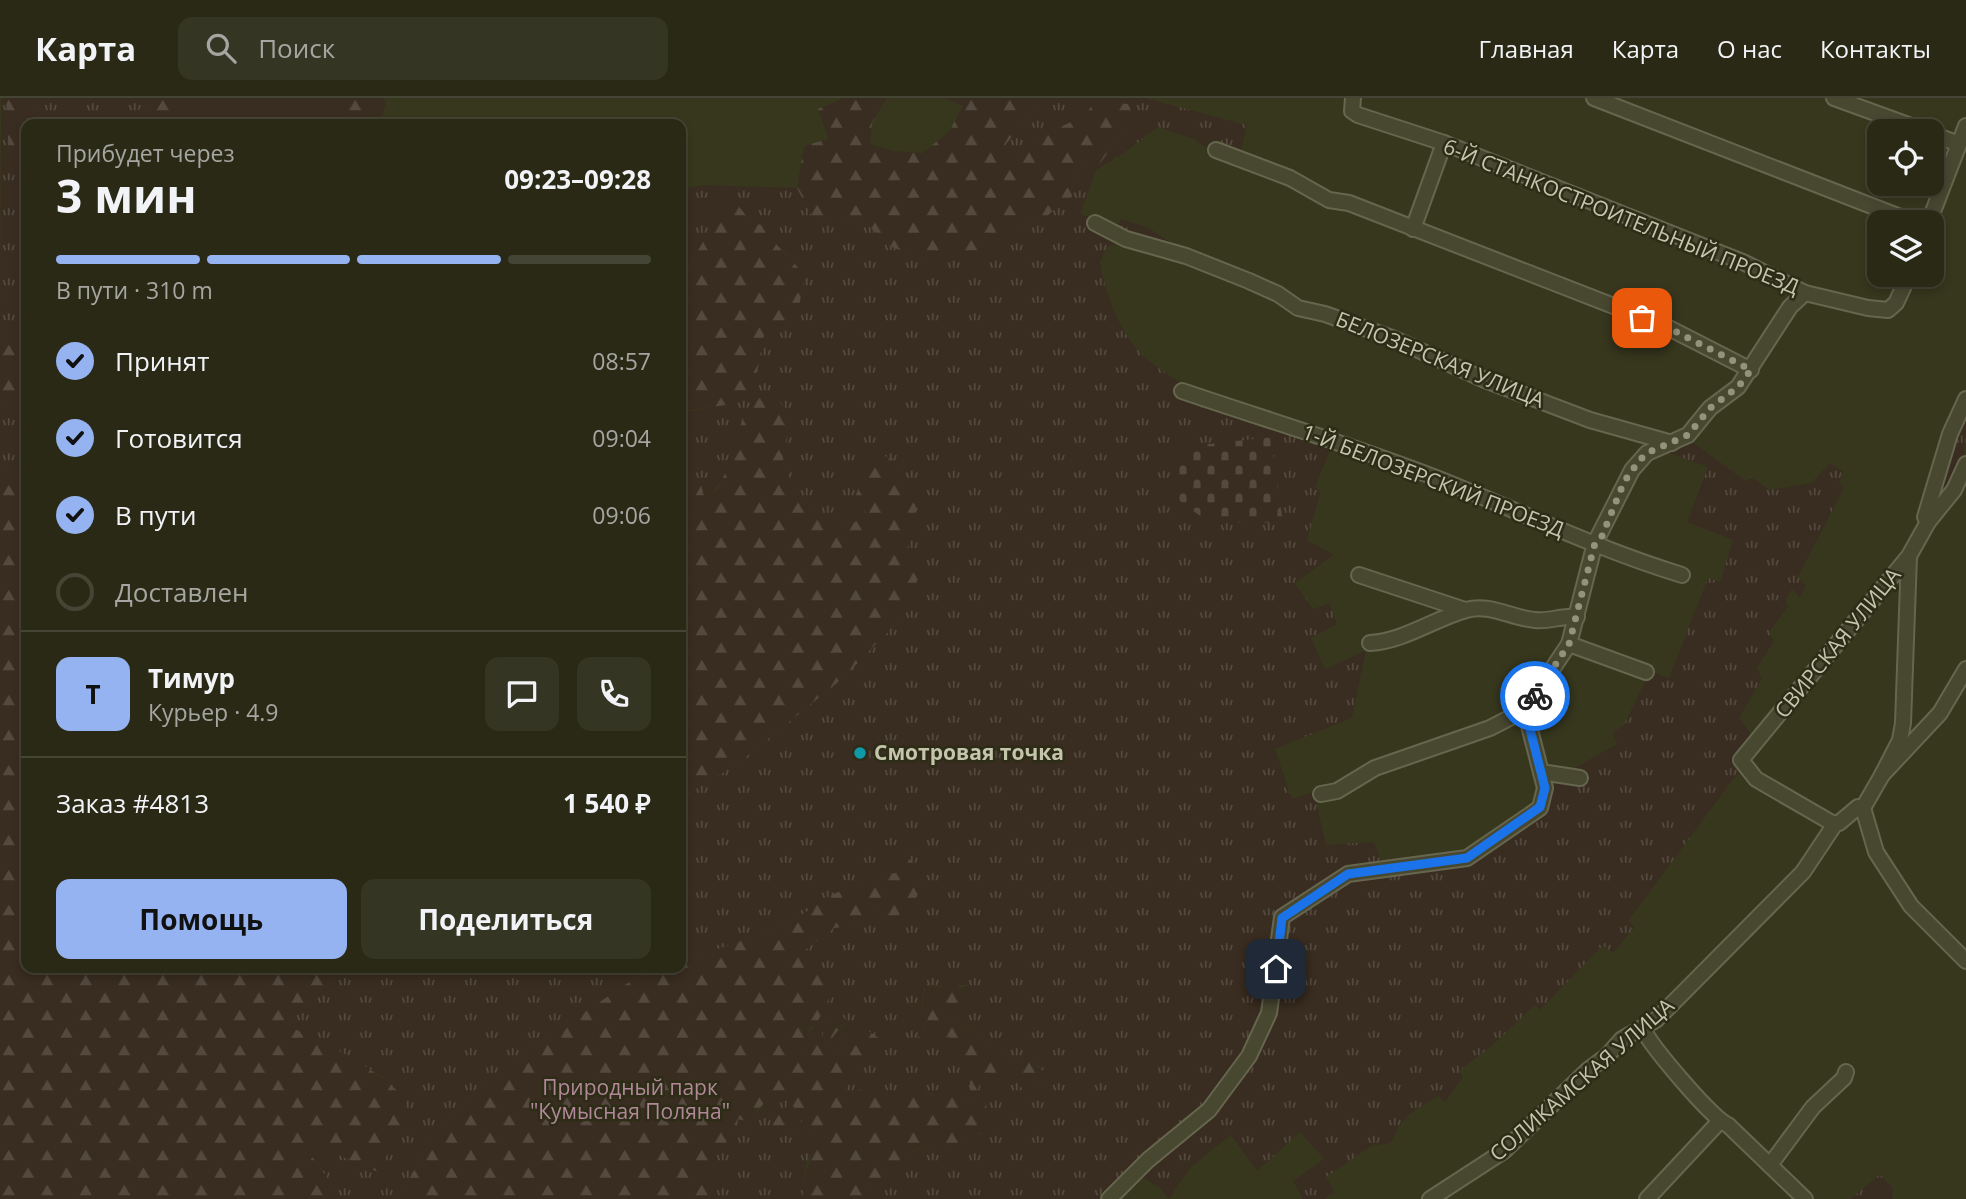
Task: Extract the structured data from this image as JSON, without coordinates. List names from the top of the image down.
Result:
{
  "streets": {
    "street": [
      "6-Й СТАНКОСТРОИТЕЛЬНЫЙ ПРОЕЗД",
      "БЕЛОЗЕРСКАЯ УЛИЦА",
      "1-Й БЕЛОЗЕРСКИЙ ПРОЕЗД",
      "СВИРСКАЯ УЛИЦА",
      "СОЛИКАМСКАЯ УЛИЦА"
    ]
  },
  "crossings": [
    ["СВИРСКАЯ УЛИЦА", "СОЛИКАМСКАЯ УЛИЦА"]
  ],
  "parks": ["Природный парк \"Кумысная Поляна\""],
  "places": ["Смотровая точка"],
  "page": {
    "header": "Карта",
    "search": "Поиск",
    "nav": [
      "Главная",
      "Карта",
      "О нас",
      "Контакты"
    ],
    "heading": ["3 мин", "Прибудет через", "09:23–09:28"],
    "panel": [
      "Тимур",
      "Курьер · 4.9",
      "Заказ #4813",
      "1 540 ₽"
    ],
    "bar": "В пути · 310 m",
    "list": [
      ["Принят", "08:57"],
      ["Готовится", "09:04"],
      ["В пути", "09:06"],
      "Доставлен"
    ],
    "round": "Т",
    "buttons": ["Помощь", "Поделиться"]
  }
}
